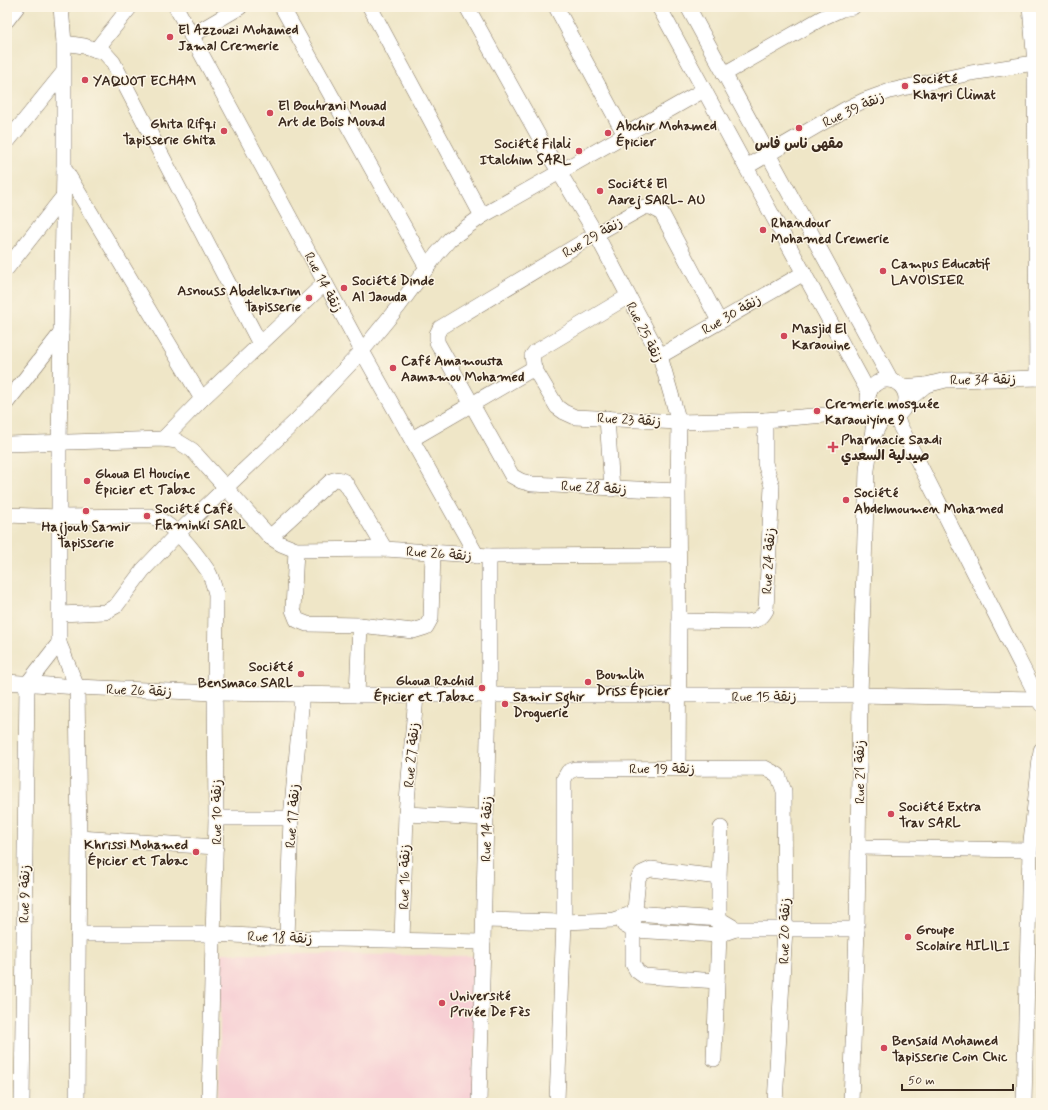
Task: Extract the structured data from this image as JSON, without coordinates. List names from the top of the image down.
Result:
{
  "streets": {
    "street": [
      "Rue 39 زنقة",
      "Rue 29 زنقة",
      "Rue 14 زنقة",
      "Rue 30 زنقة",
      "Rue 25 زنقة",
      "Rue 34 زنقة",
      "Rue 23 زنقة",
      "Rue 28 زنقة",
      "Rue 26 زنقة",
      "Rue 24 زنقة",
      "Rue 15 زنقة",
      "Rue 27 زنقة",
      "Rue 19 زنقة",
      "Rue 21 زنقة",
      "Rue 10 زنقة",
      "Rue 17 زنقة",
      "Rue 16 زنقة",
      "Rue 9 زنقة",
      "Rue 20 زنقة",
      "Rue 18 زنقة"
    ]
  },
  "crossings": [
    ["Rue 29 زنقة", "Rue 30 زنقة"],
    ["Rue 29 زنقة", "Rue 25 زنقة"],
    ["Rue 29 زنقة", "Rue 28 زنقة"],
    ["Rue 14 زنقة", "Rue 26 زنقة"],
    ["Rue 14 زنقة", "Rue 15 زنقة"],
    ["Rue 14 زنقة", "Rue 18 زنقة"],
    ["Rue 30 زنقة", "Rue 25 زنقة"],
    ["Rue 25 زنقة", "Rue 23 زنقة"],
    ["Rue 25 زنقة", "Rue 28 زنقة"],
    ["Rue 25 زنقة", "Rue 26 زنقة"],
    ["Rue 25 زنقة", "Rue 24 زنقة"],
    ["Rue 25 زنقة", "Rue 15 زنقة"],
    ["Rue 34 زنقة", "Rue 23 زنقة"],
    ["Rue 34 زنقة", "Rue 21 زنقة"],
    ["Rue 23 زنقة", "Rue 24 زنقة"],
    ["Rue 23 زنقة", "Rue 21 زنقة"],
    ["Rue 26 زنقة", "Rue 15 زنقة"],
    ["Rue 26 زنقة", "Rue 27 زنقة"],
    ["Rue 26 زنقة", "Rue 10 زنقة"],
    ["Rue 26 زنقة", "Rue 17 زنقة"],
    ["Rue 15 زنقة", "Rue 21 زنقة"],
    ["Rue 27 زنقة", "Rue 16 زنقة"],
    ["Rue 19 زنقة", "Rue 20 زنقة"],
    ["Rue 10 زنقة", "Rue 18 زنقة"],
    ["Rue 17 زنقة", "Rue 18 زنقة"],
    ["Rue 16 زنقة", "Rue 18 زنقة"]
  ],
  "places": {
    "other": [
      "El Azzouzi Mohamed Jamal Cremerie",
      "YAQUOT ECHAM",
      "Société Khayri Climat",
      "El Bouhrani Mouad Art de Bois Mouad",
      "مقهى ناس فاس",
      "Ghita Rifqi Tapisserie Ghita",
      "Abchir Mohamed Épicier",
      "Société Filali Italchim SARL",
      "Société El Aarej SARL- AU",
      "Rhandour Mohamed Cremerie",
      "Campus Educatif LAVOISIER",
      "Société Dinde Al Jaouda",
      "Asnouss Abdelkarim Tapisserie",
      "Masjid El Karaouine",
      "Café Amamousta Aamamou Mohamed",
      "Cremerie mosquée Karaouiyine 9",
      "Ghoua El Houcine Épicier et Tabac",
      "Société Abdelmoumen Mohamed",
      "Hajjoub Samir Tapisserie",
      "Société Café Flaminki SARL",
      "Société Bensmaco SARL",
      "Boumlih Driss Épicier",
      "Ghoua Rachid Épicier et Tabac",
      "Samir Sghir Droguerie",
      "Société Extra Trav SARL",
      "Khrissi Mohamed Épicier et Tabac",
      "Groupe Scolaire HILILI",
      "Université Privée De Fès",
      "Bensaid Mohamed Tapisserie Coin Chic"
    ],
    "health": ["Pharmacie Saadi صيدلية السعدي"]
  },
  "scale_bar": "50 m"
}
